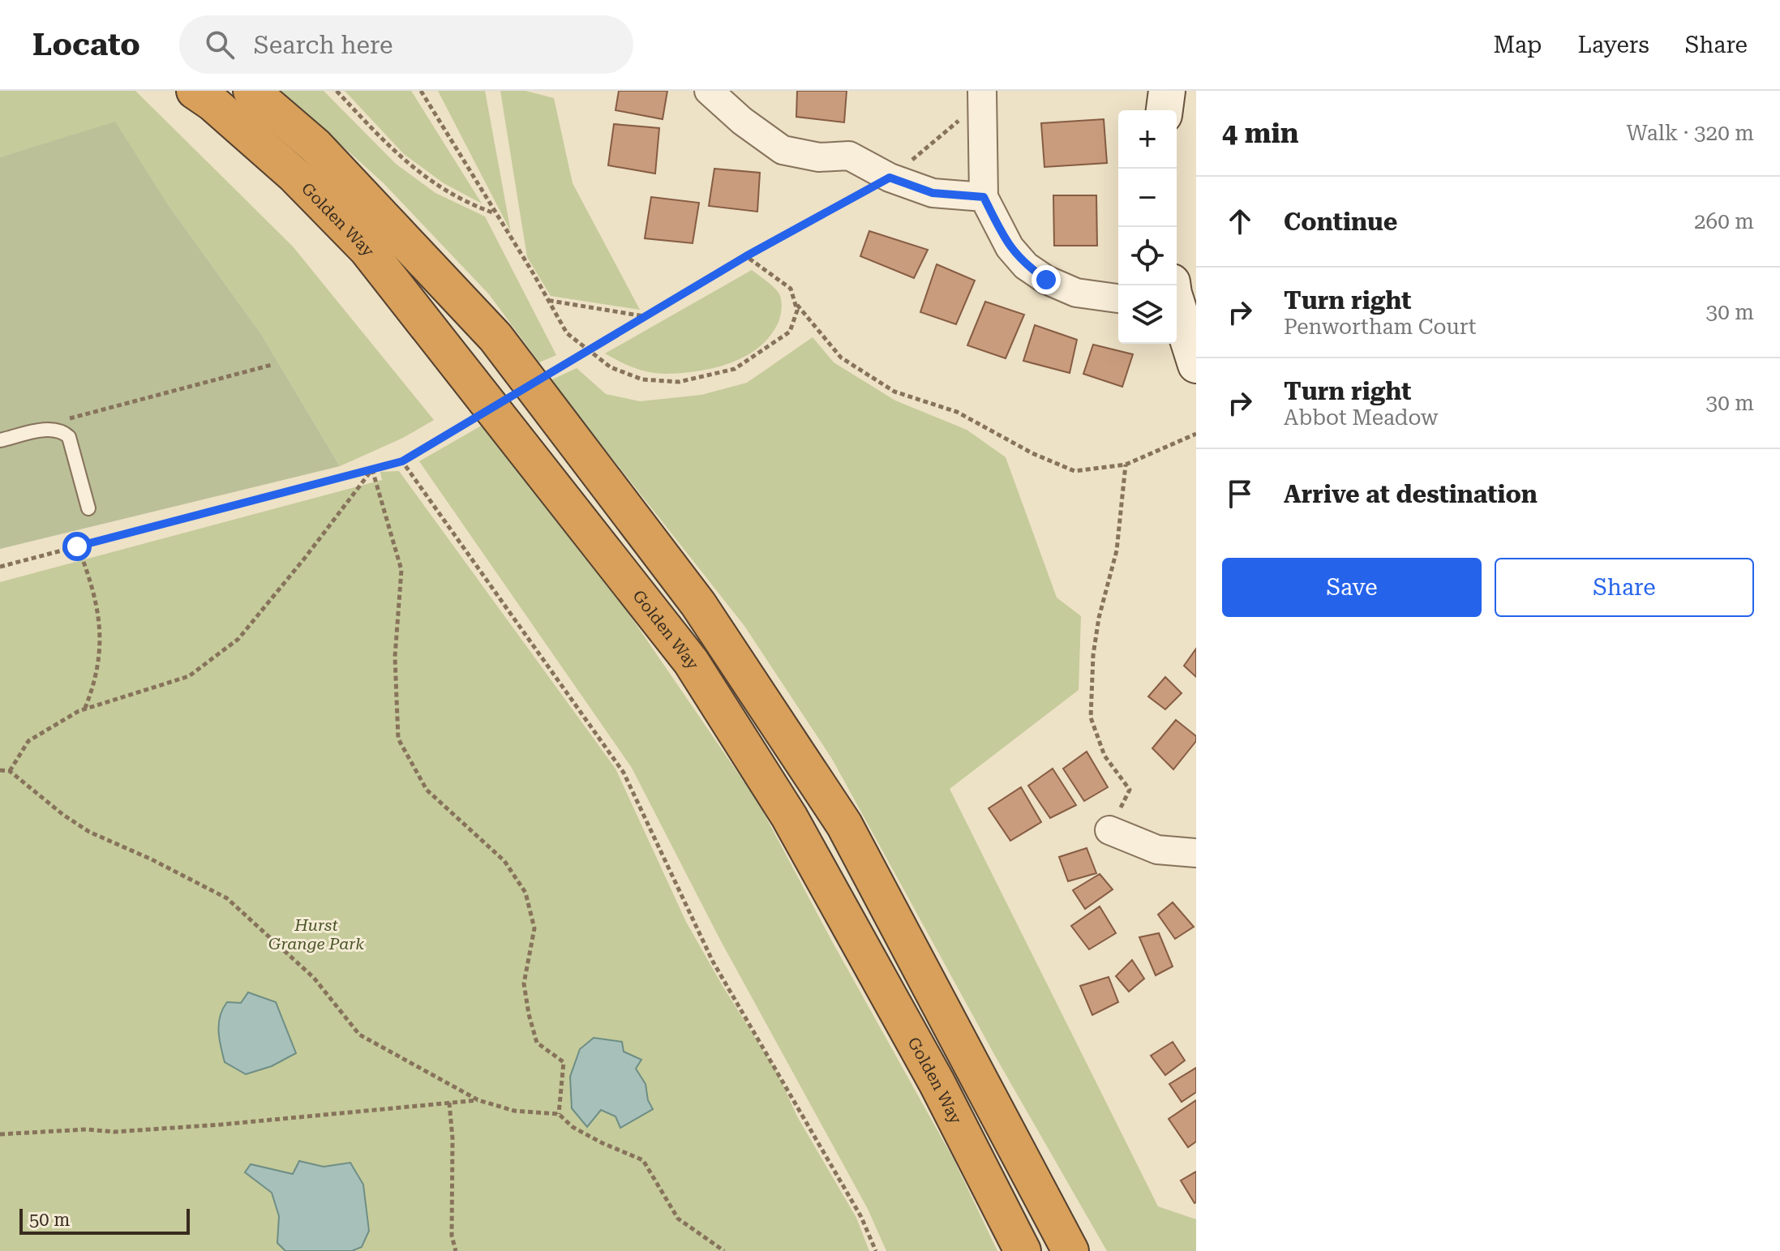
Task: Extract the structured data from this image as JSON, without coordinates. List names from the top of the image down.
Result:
{
  "streets": {
    "highway": ["Golden Way"]
  },
  "parks": ["Hurst Grange Park"],
  "scale_bar": "50 m",
  "page": {
    "header": "Locato",
    "search": "Search here",
    "nav": ["Map", "Layers", "Share"],
    "heading": ["4 min", "Walk · 320 m"],
    "map_buttons": ["+", "−"],
    "list": [
      ["Continue", "260 m"],
      ["Turn right", "Penwortham Court", "30 m"],
      ["Turn right", "Abbot Meadow", "30 m"],
      "Arrive at destination"
    ],
    "buttons": ["Save", "Share"],
    "scale": "50 m"
  }
}
